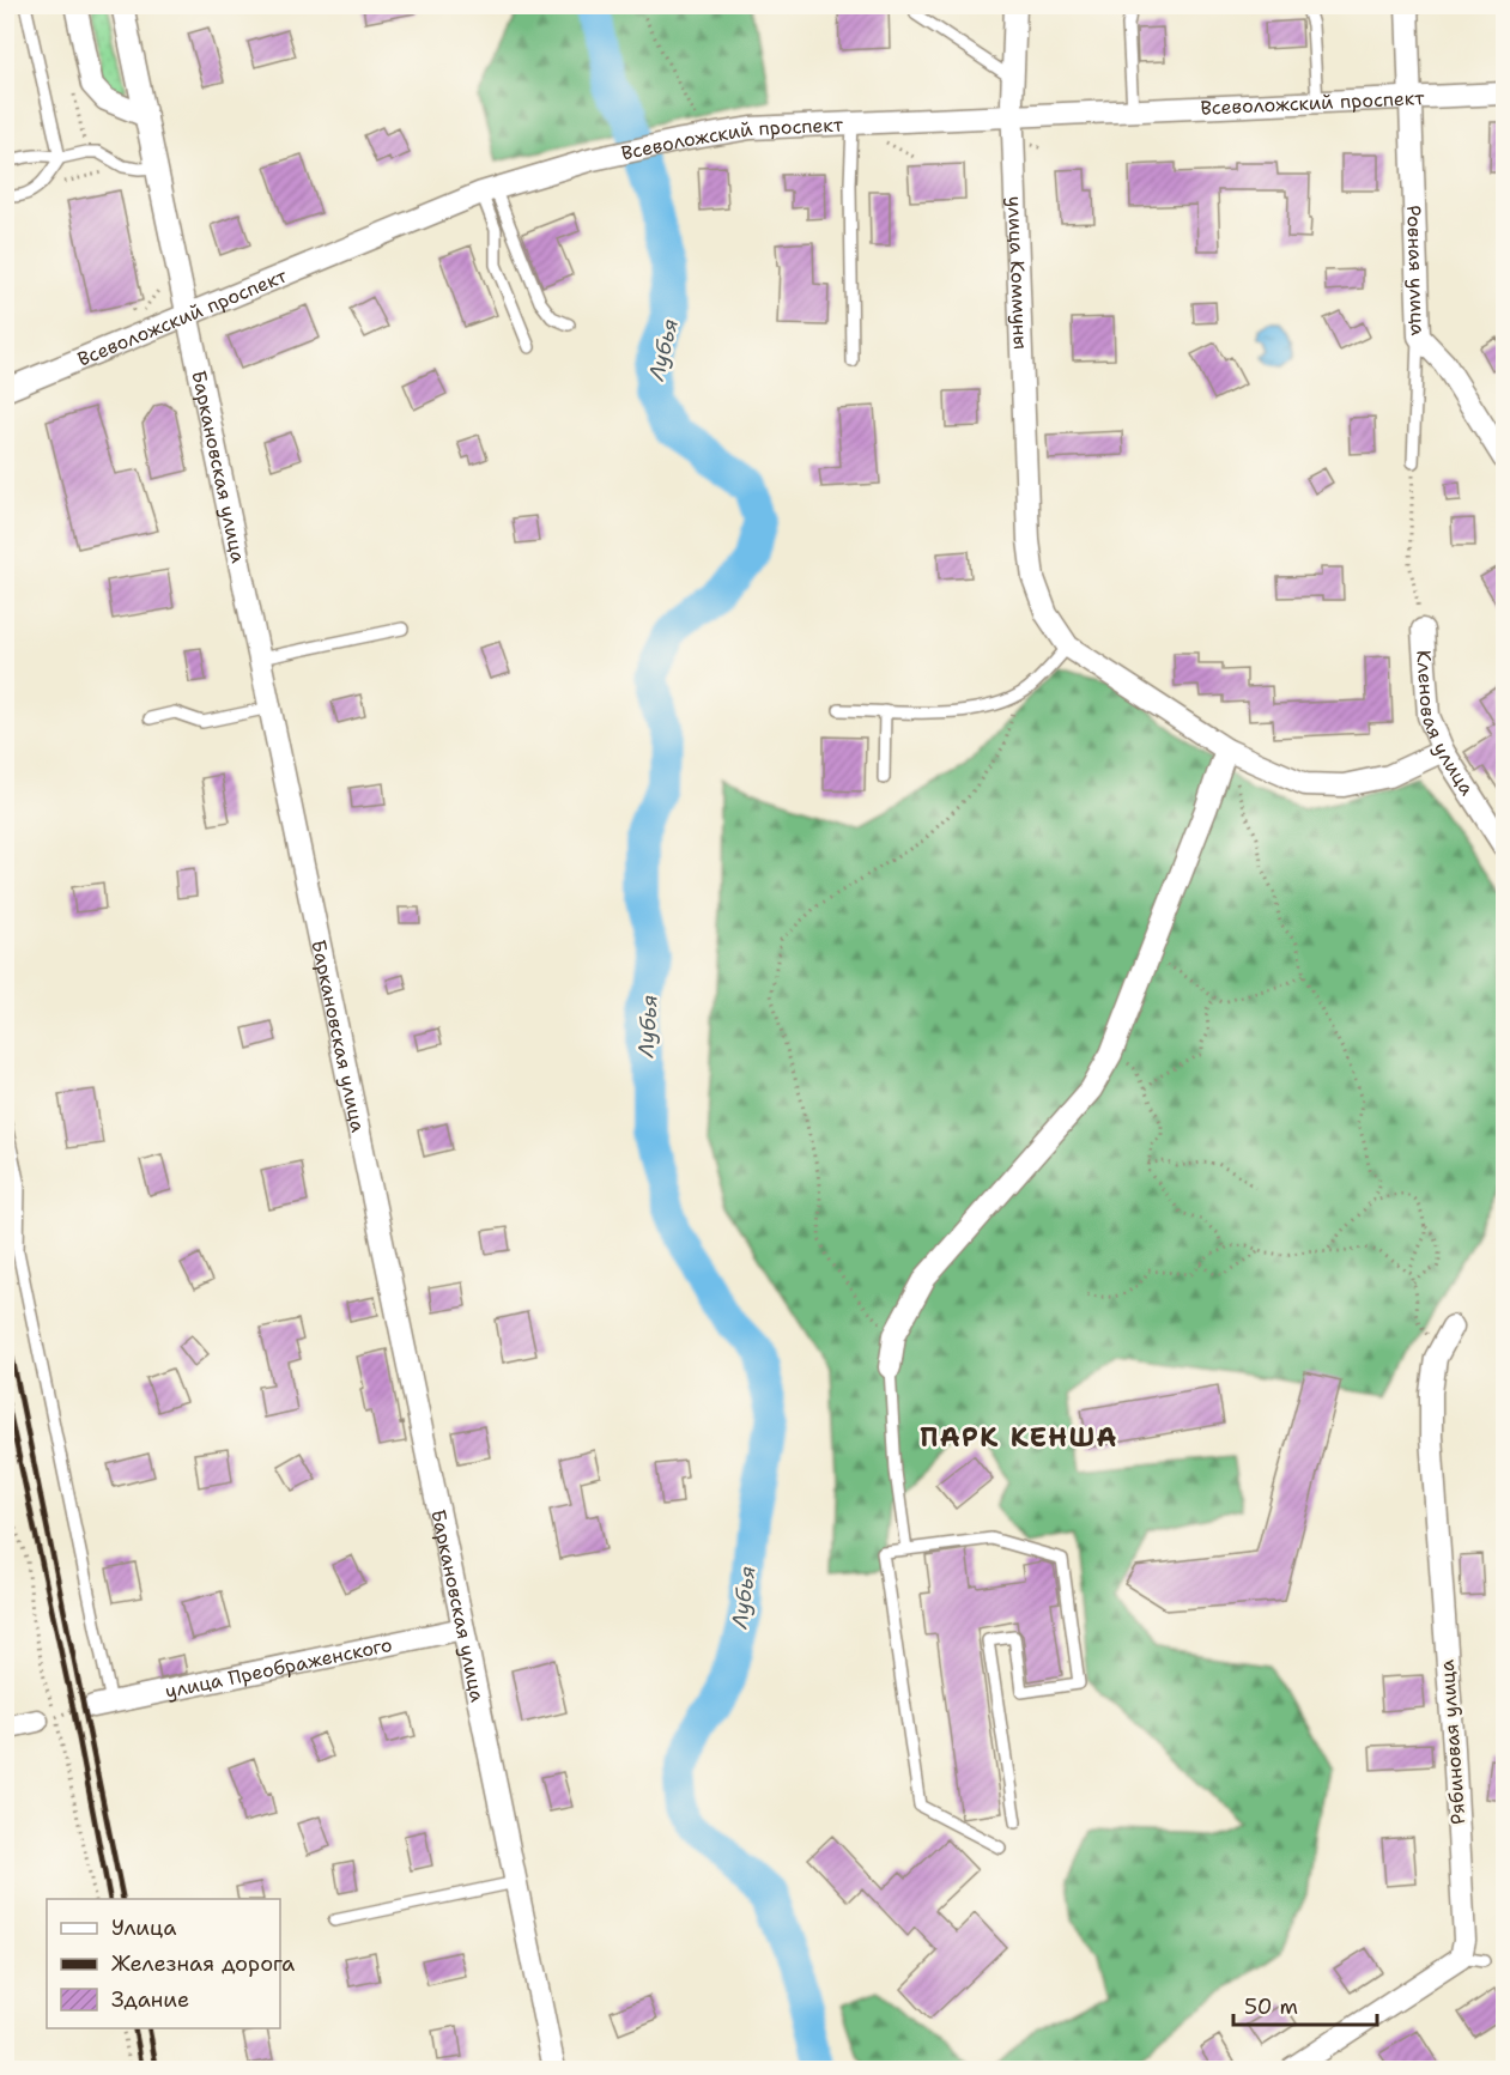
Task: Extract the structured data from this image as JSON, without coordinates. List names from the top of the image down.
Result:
{
  "streets": {
    "street": [
      "Всеволожский проспект",
      "Ровная улица",
      "улица Коммуны",
      "Баркановская улица",
      "Кленовая улица",
      "улица Преображенского",
      "Рябиновая улица"
    ]
  },
  "crossings": [
    ["Всеволожский проспект", "Ровная улица"],
    ["Всеволожский проспект", "улица Коммуны"],
    ["Всеволожский проспект", "Баркановская улица"],
    ["Баркановская улица", "улица Преображенского"]
  ],
  "districts": ["ПАРК КЕНША"],
  "water": ["Лубья"],
  "legend": ["Улица", "Железная дорога", "Здание"],
  "scale_bar": "50 m"
}
